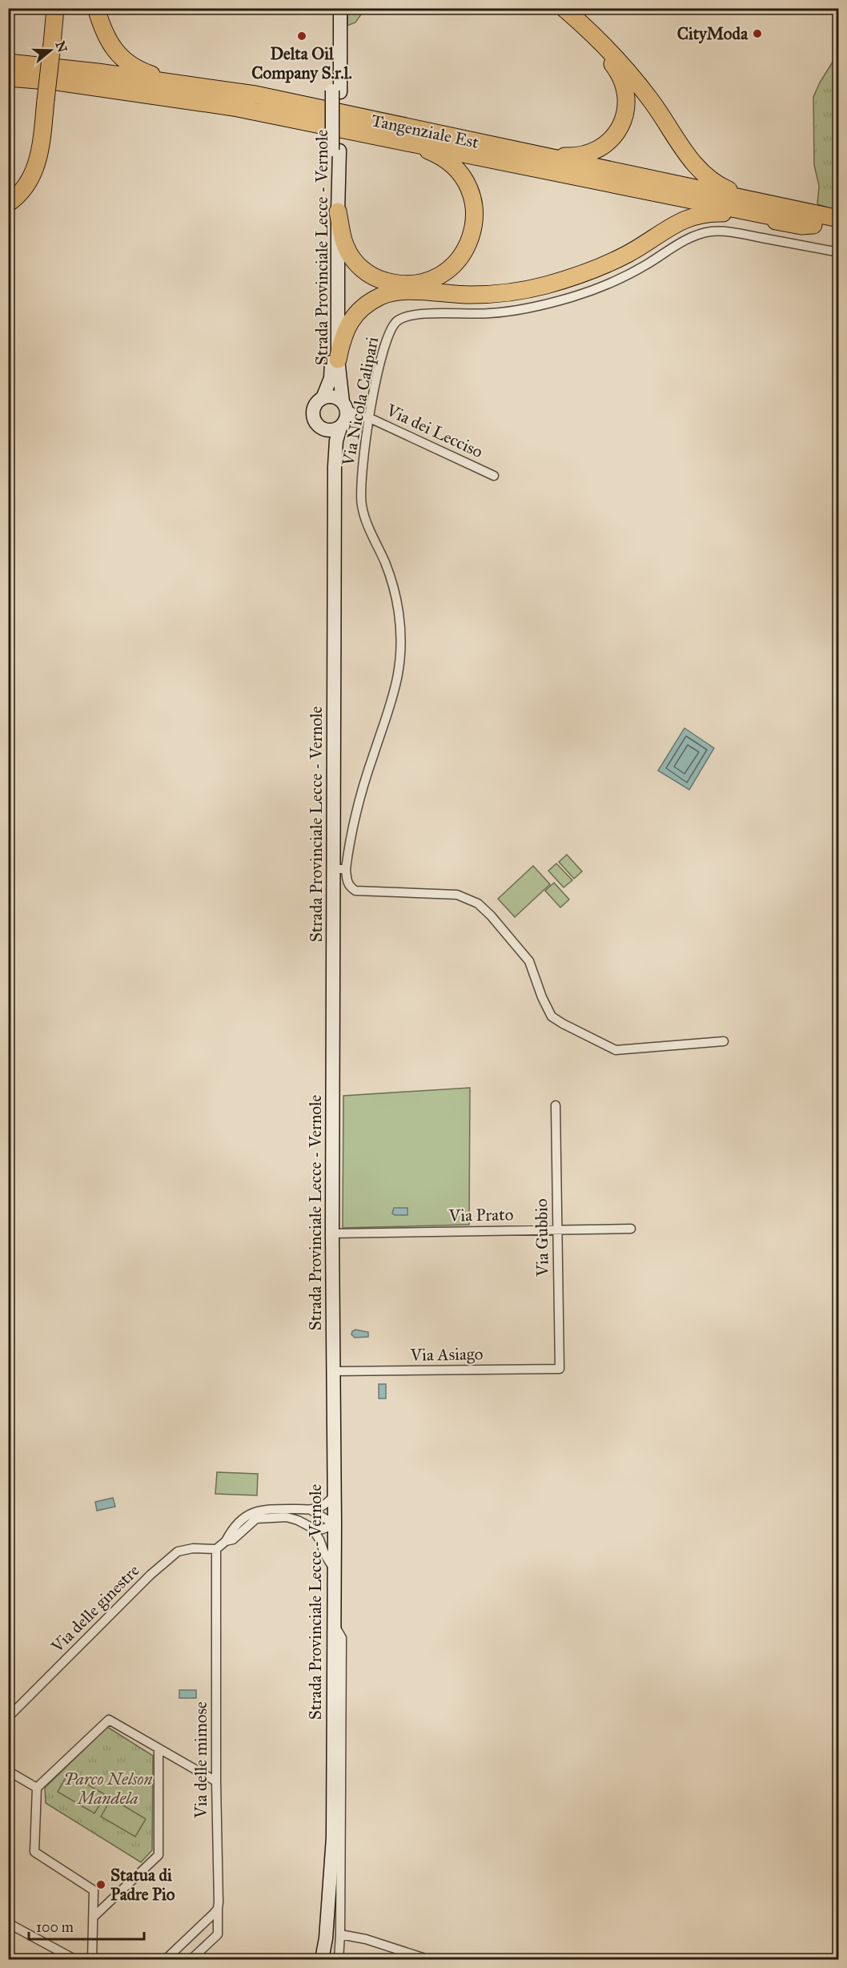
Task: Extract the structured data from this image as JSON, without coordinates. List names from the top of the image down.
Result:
{
  "streets": {
    "highway": ["Tangenziale Est"],
    "main road": ["Strada Provinciale Lecce - Vernole"],
    "street": [
      "Via Nicola Calipari",
      "Via dei Lecciso",
      "Via Prato",
      "Via Gubbio",
      "Via Asiago",
      "Via delle ginestre",
      "Via delle mimose"
    ]
  },
  "crossings": [
    ["Strada Provinciale Lecce - Vernole", "Via Nicola Calipari"],
    ["Strada Provinciale Lecce - Vernole", "Via dei Lecciso"],
    ["Strada Provinciale Lecce - Vernole", "Via Prato"],
    ["Strada Provinciale Lecce - Vernole", "Via Asiago"],
    ["Via Nicola Calipari", "Via dei Lecciso"],
    ["Via Prato", "Via Gubbio"],
    ["Via Gubbio", "Via Asiago"],
    ["Via delle ginestre", "Via delle mimose"]
  ],
  "parks": ["Parco Nelson Mandela"],
  "places": ["CityModa", "Delta Oil Company S.r.l.", "Statua di Padre Pio"],
  "scale_bar": "100 m",
  "north": "right"
}
